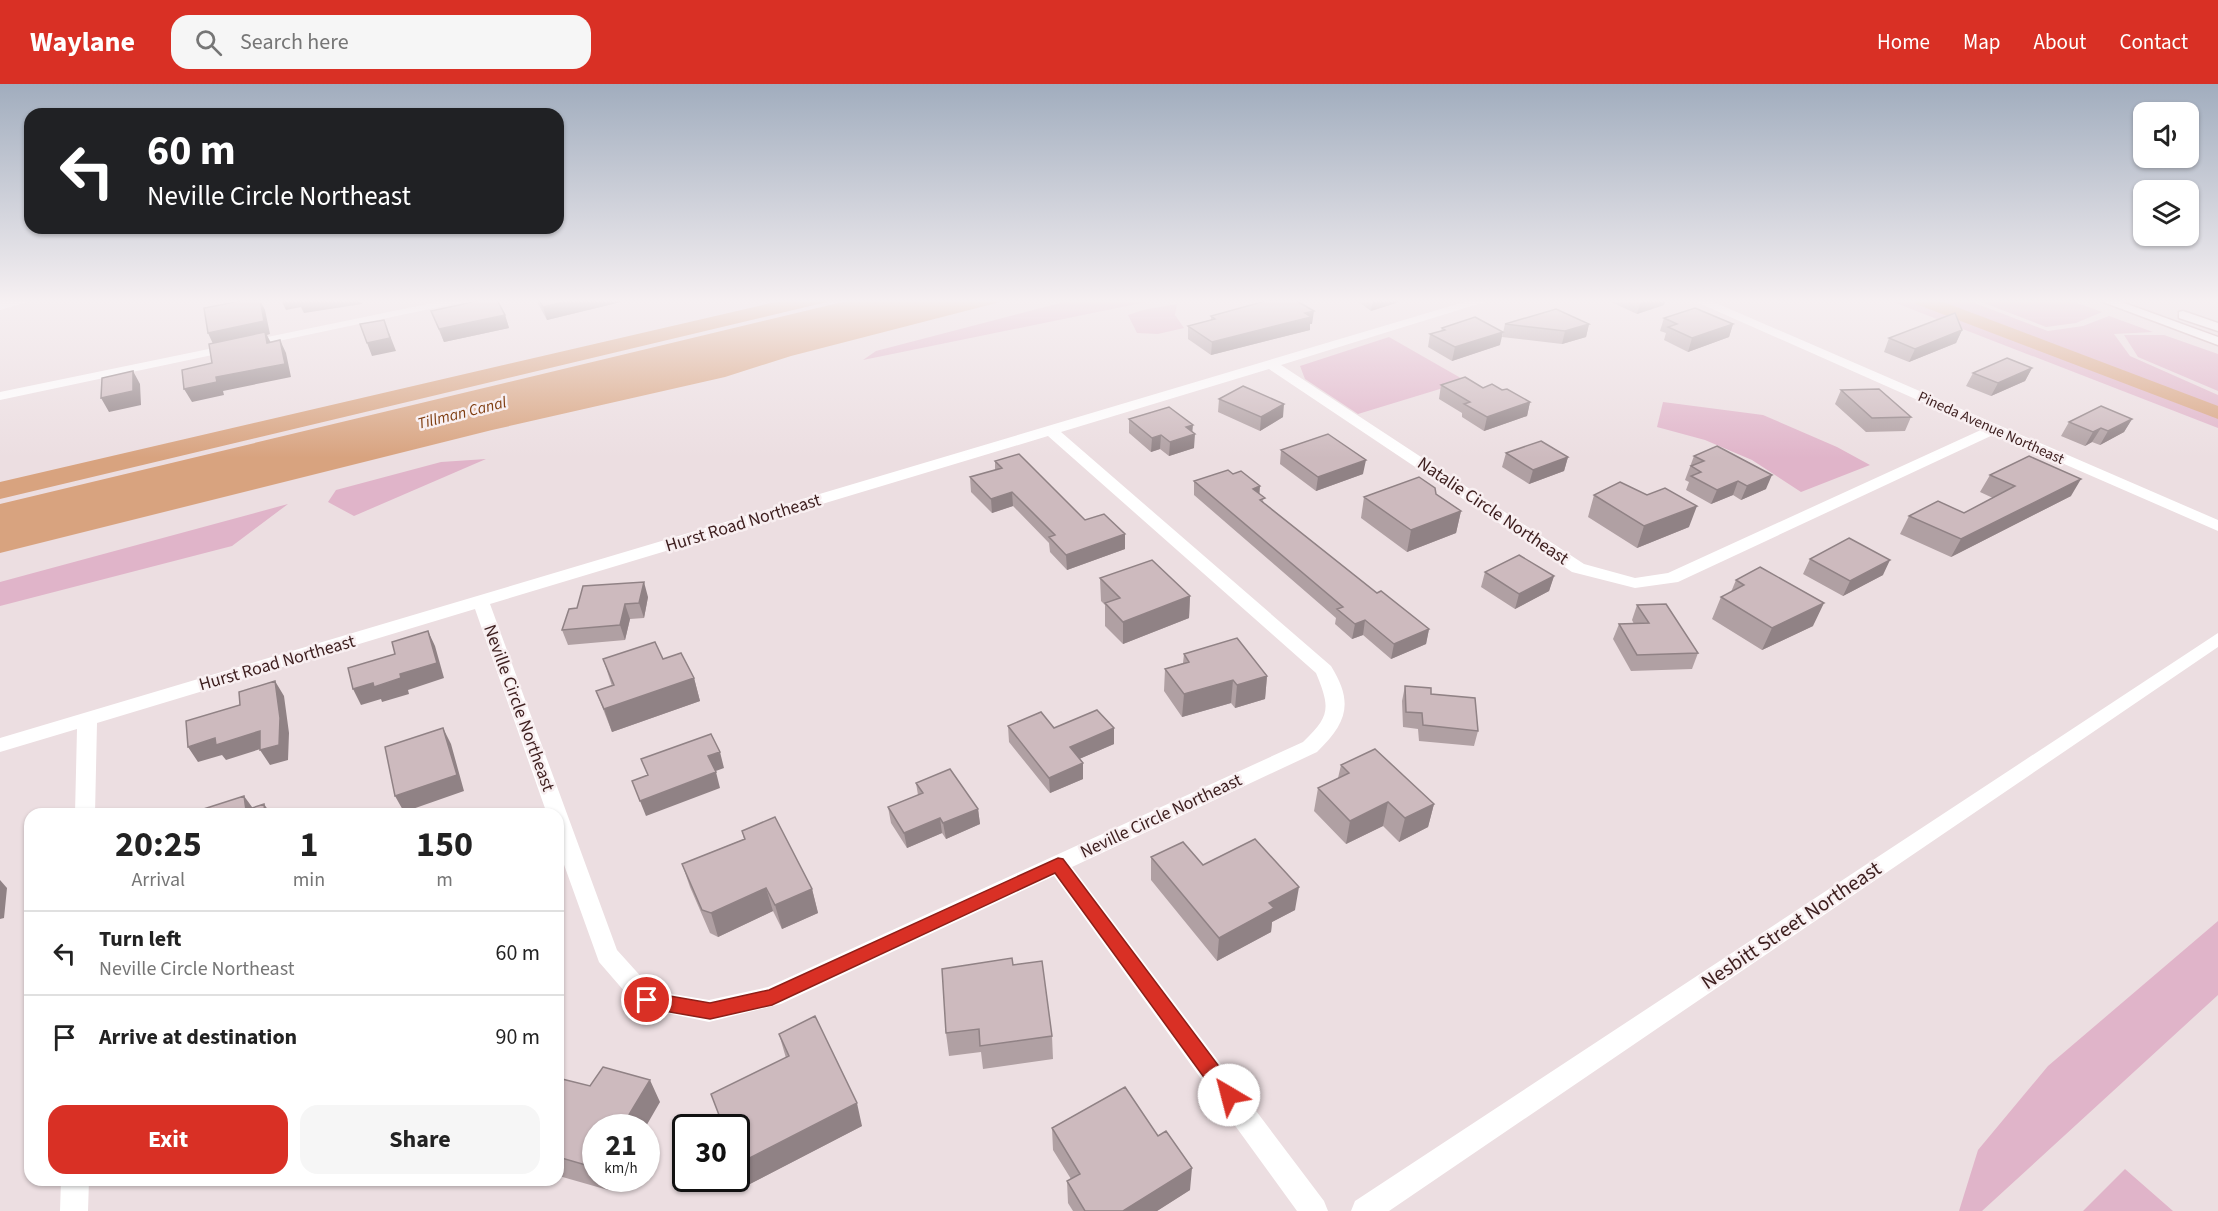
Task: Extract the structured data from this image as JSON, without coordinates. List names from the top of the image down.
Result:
{
  "streets": {
    "street": [
      "Pineda Avenue Northeast",
      "Natalie Circle Northeast",
      "Hurst Road Northeast",
      "Neville Circle Northeast",
      "Nesbitt Street Northeast"
    ]
  },
  "crossings": [
    ["Pineda Avenue Northeast", "Natalie Circle Northeast"],
    ["Natalie Circle Northeast", "Hurst Road Northeast"],
    ["Hurst Road Northeast", "Neville Circle Northeast"]
  ],
  "water": ["Tillman Canal"],
  "page": {
    "header": "Waylane",
    "search": "Search here",
    "nav": [
      "Home",
      "Map",
      "About",
      "Contact"
    ],
    "turn": ["60 m", "Neville Circle Northeast"],
    "eta": [
      "20:25",
      "Arrival",
      "1",
      "min",
      "150",
      "m"
    ],
    "list": [
      {
        "name": "Turn left",
        "note": "Neville Circle Northeast",
        "value": "60 m"
      },
      {
        "name": "Arrive at destination",
        "value": "90 m"
      }
    ],
    "buttons": ["Exit", "Share"],
    "speed": "21 km/h",
    "limit": "30"
  }
}
